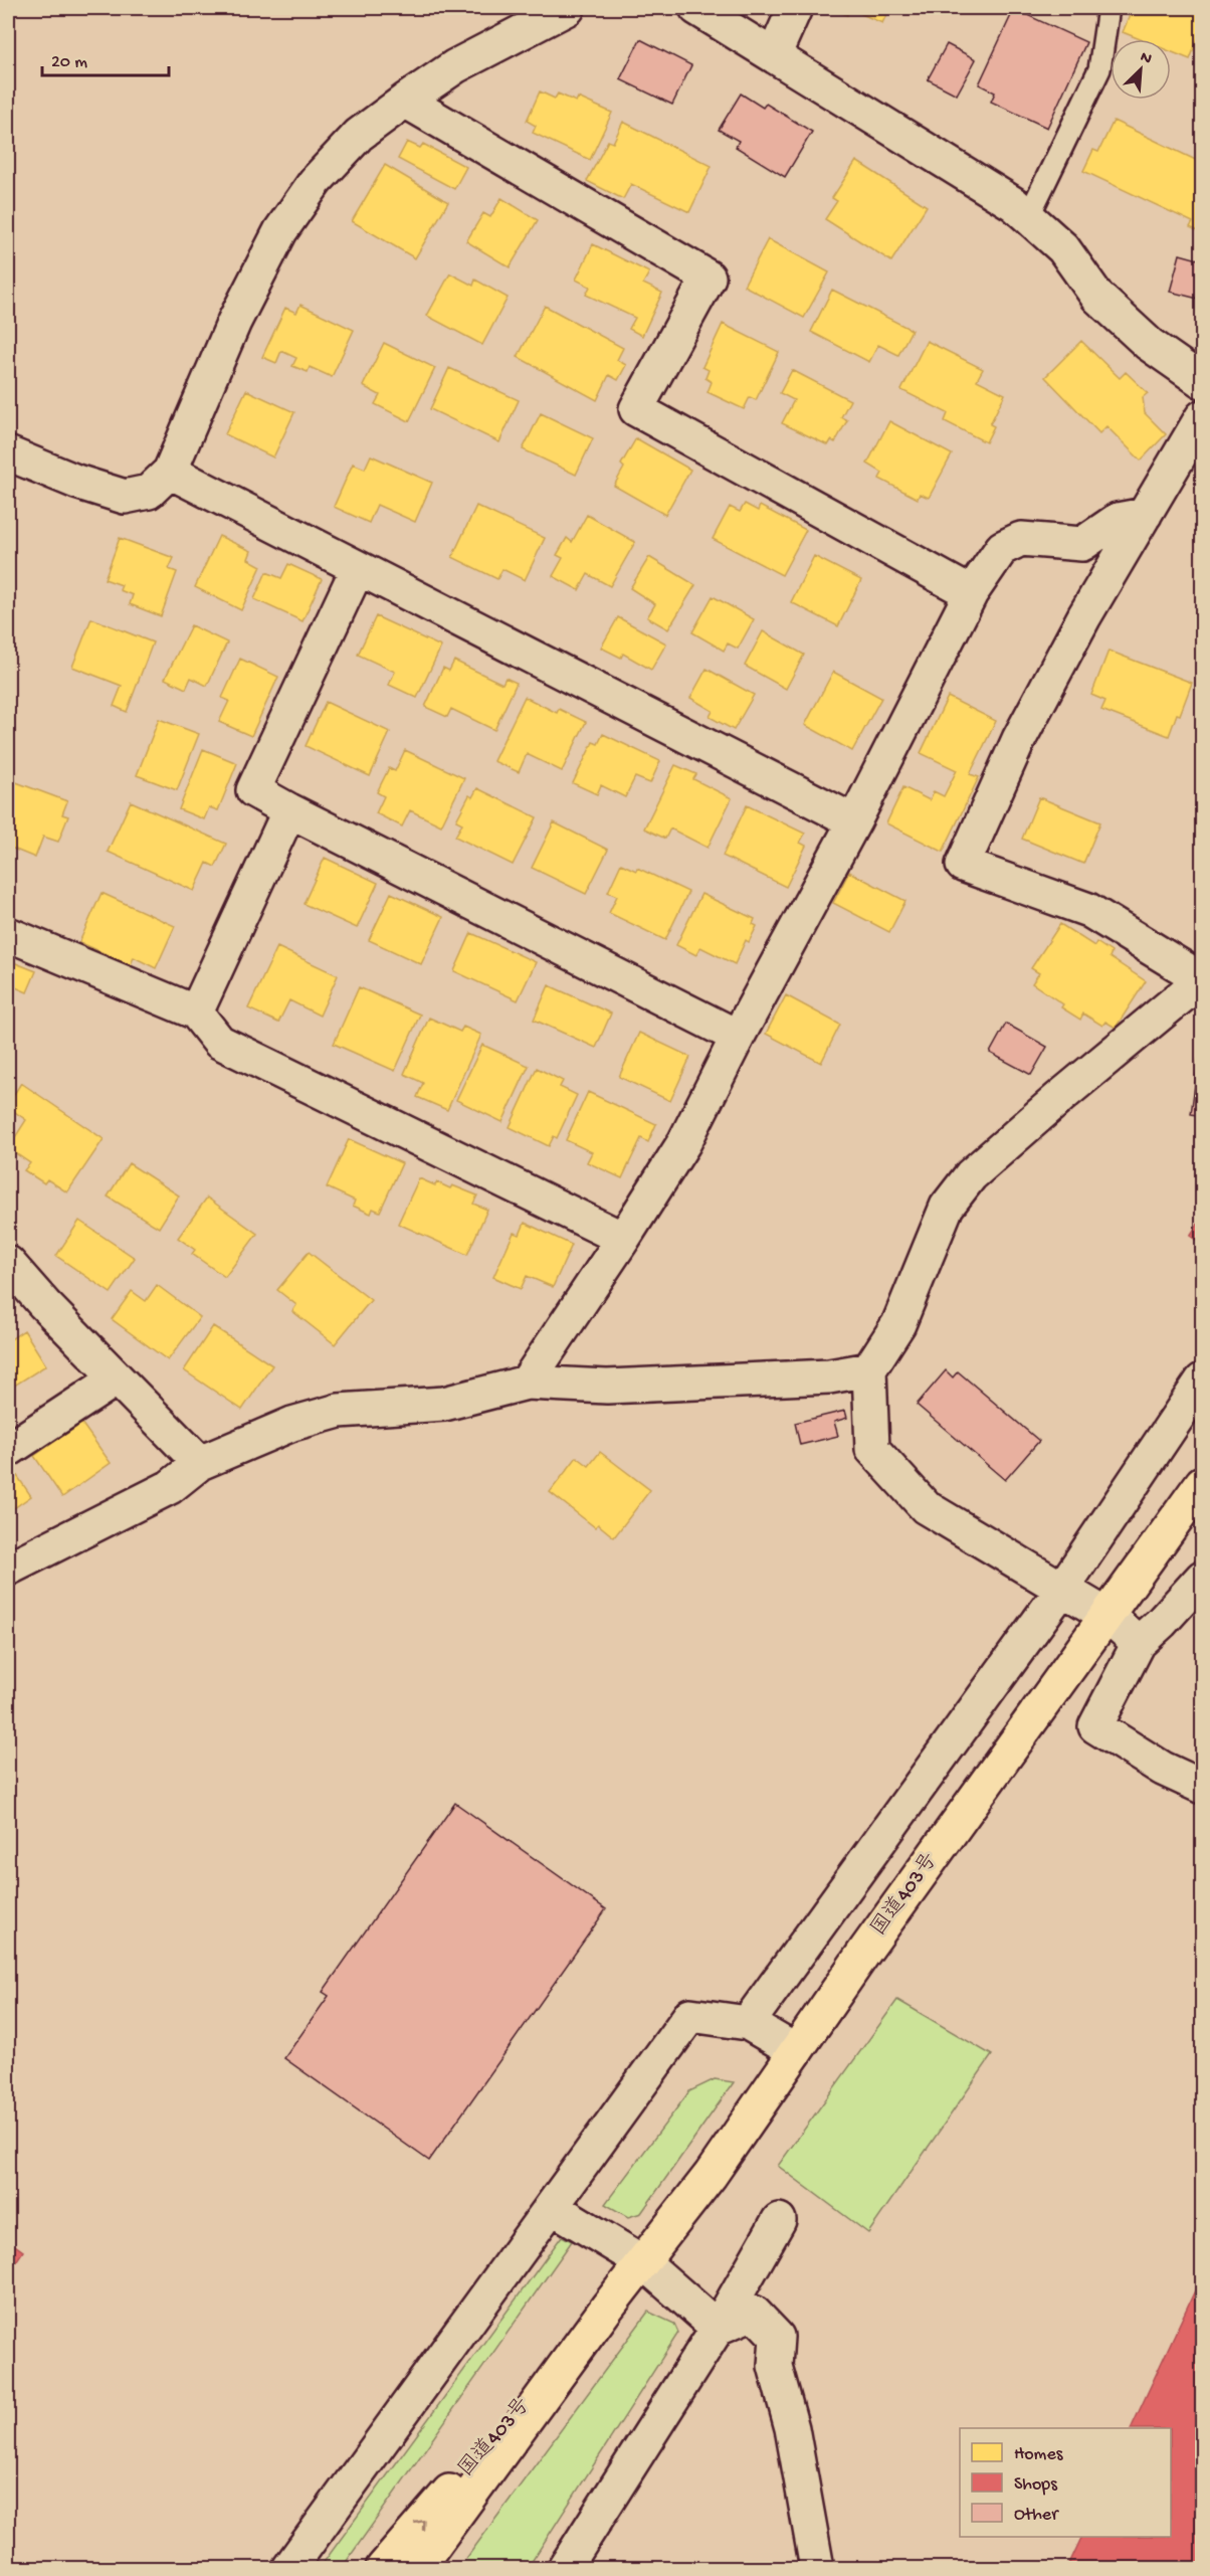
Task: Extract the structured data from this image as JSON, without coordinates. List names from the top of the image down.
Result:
{
  "streets": {
    "highway": ["国道403号"]
  },
  "legend": ["Homes", "Shops", "Other"],
  "scale_bar": "20 m",
  "north": "top right"
}
